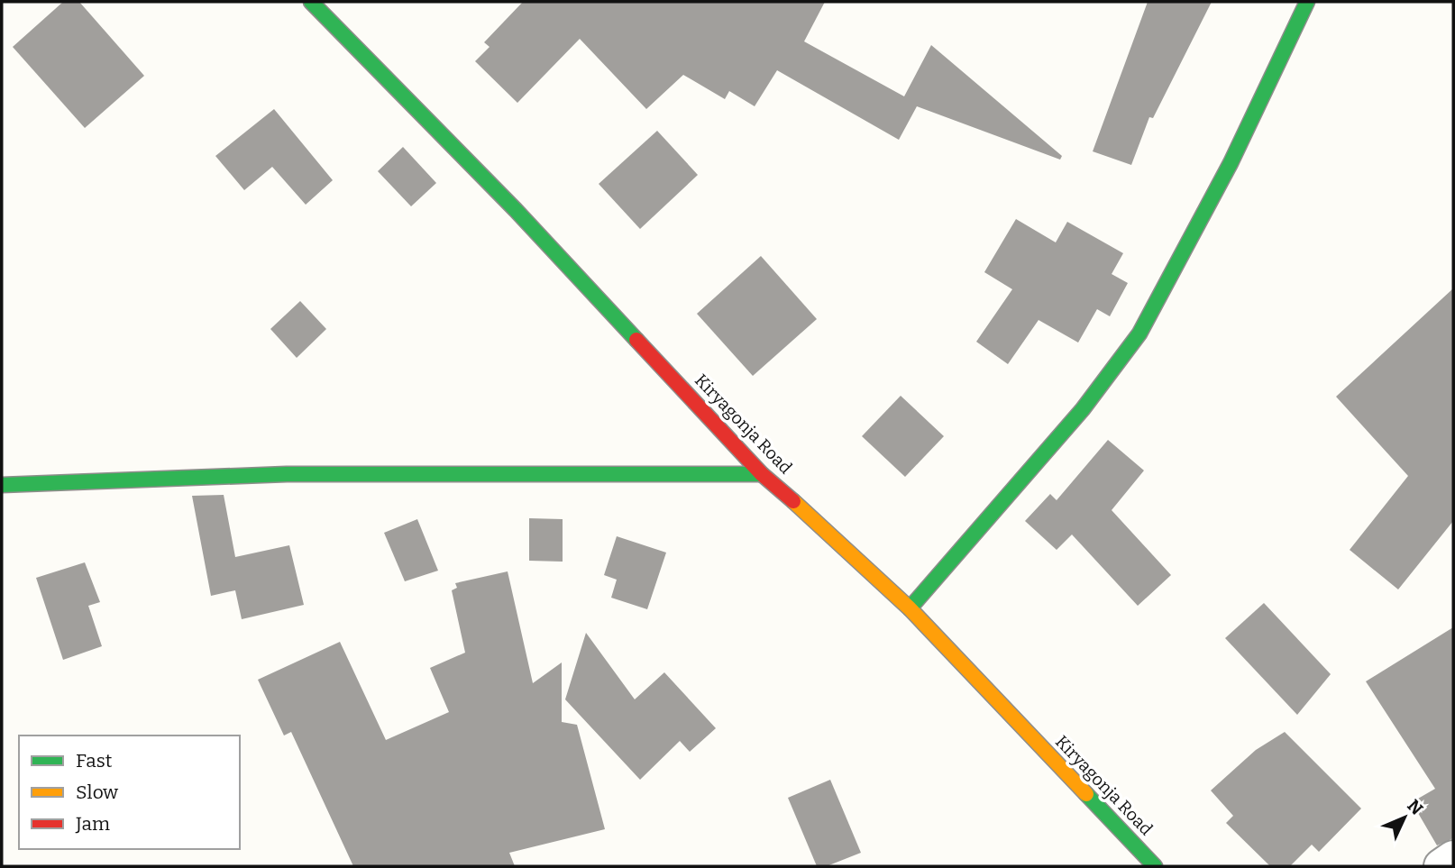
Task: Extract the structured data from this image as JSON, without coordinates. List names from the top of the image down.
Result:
{
  "streets": {
    "street": ["Kiryagonja Road"]
  },
  "legend": ["Fast", "Slow", "Jam"],
  "north": "top right"
}
